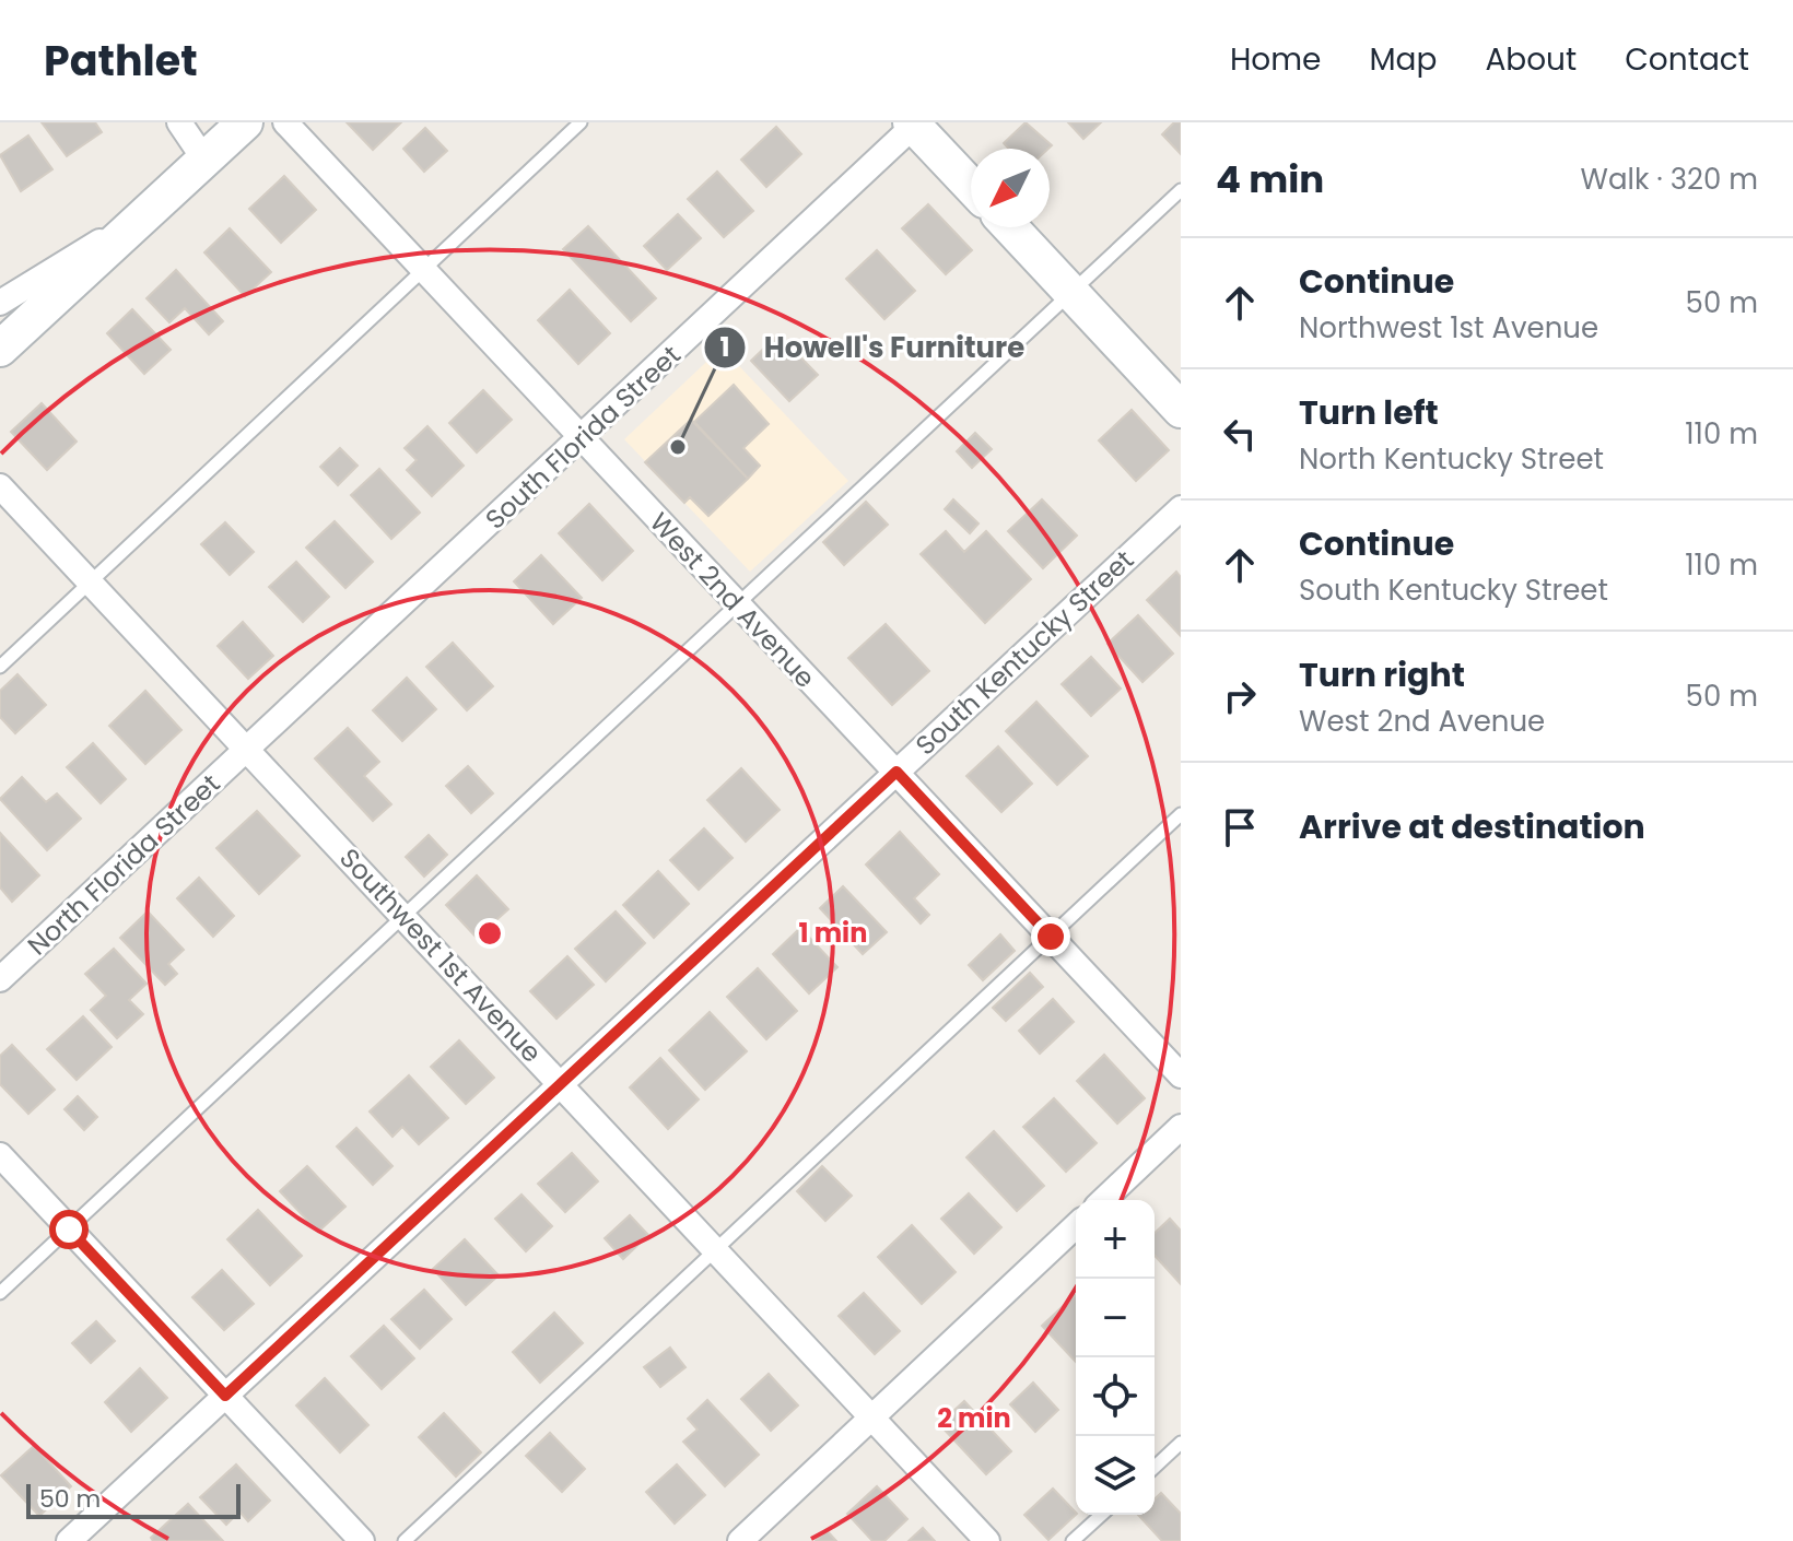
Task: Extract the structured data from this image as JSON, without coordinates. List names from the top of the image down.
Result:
{
  "streets": {
    "street": [
      "South Florida Street",
      "West 2nd Avenue",
      "South Kentucky Street",
      "North Florida Street",
      "Southwest 1st Avenue"
    ]
  },
  "crossings": [
    ["South Florida Street", "West 2nd Avenue"],
    ["South Florida Street", "North Florida Street"],
    ["South Florida Street", "Southwest 1st Avenue"],
    ["West 2nd Avenue", "South Kentucky Street"],
    ["South Kentucky Street", "Southwest 1st Avenue"],
    ["North Florida Street", "Southwest 1st Avenue"]
  ],
  "places": ["Howell's Furniture"],
  "scale_bar": "50 m",
  "north": "bottom left",
  "page": {
    "header": "Pathlet",
    "nav": [
      "Home",
      "Map",
      "About",
      "Contact"
    ],
    "heading": ["4 min", "Walk · 320 m"],
    "list": [
      ["Continue", "Northwest 1st Avenue", "50 m"],
      ["Turn left", "North Kentucky Street", "110 m"],
      ["Continue", "South Kentucky Street", "110 m"],
      ["Turn right", "West 2nd Avenue", "50 m"],
      "Arrive at destination"
    ],
    "map_buttons": ["+", "−"],
    "scale": "50 m"
  },
  "rings": ["1 min", "2 min"]
}
